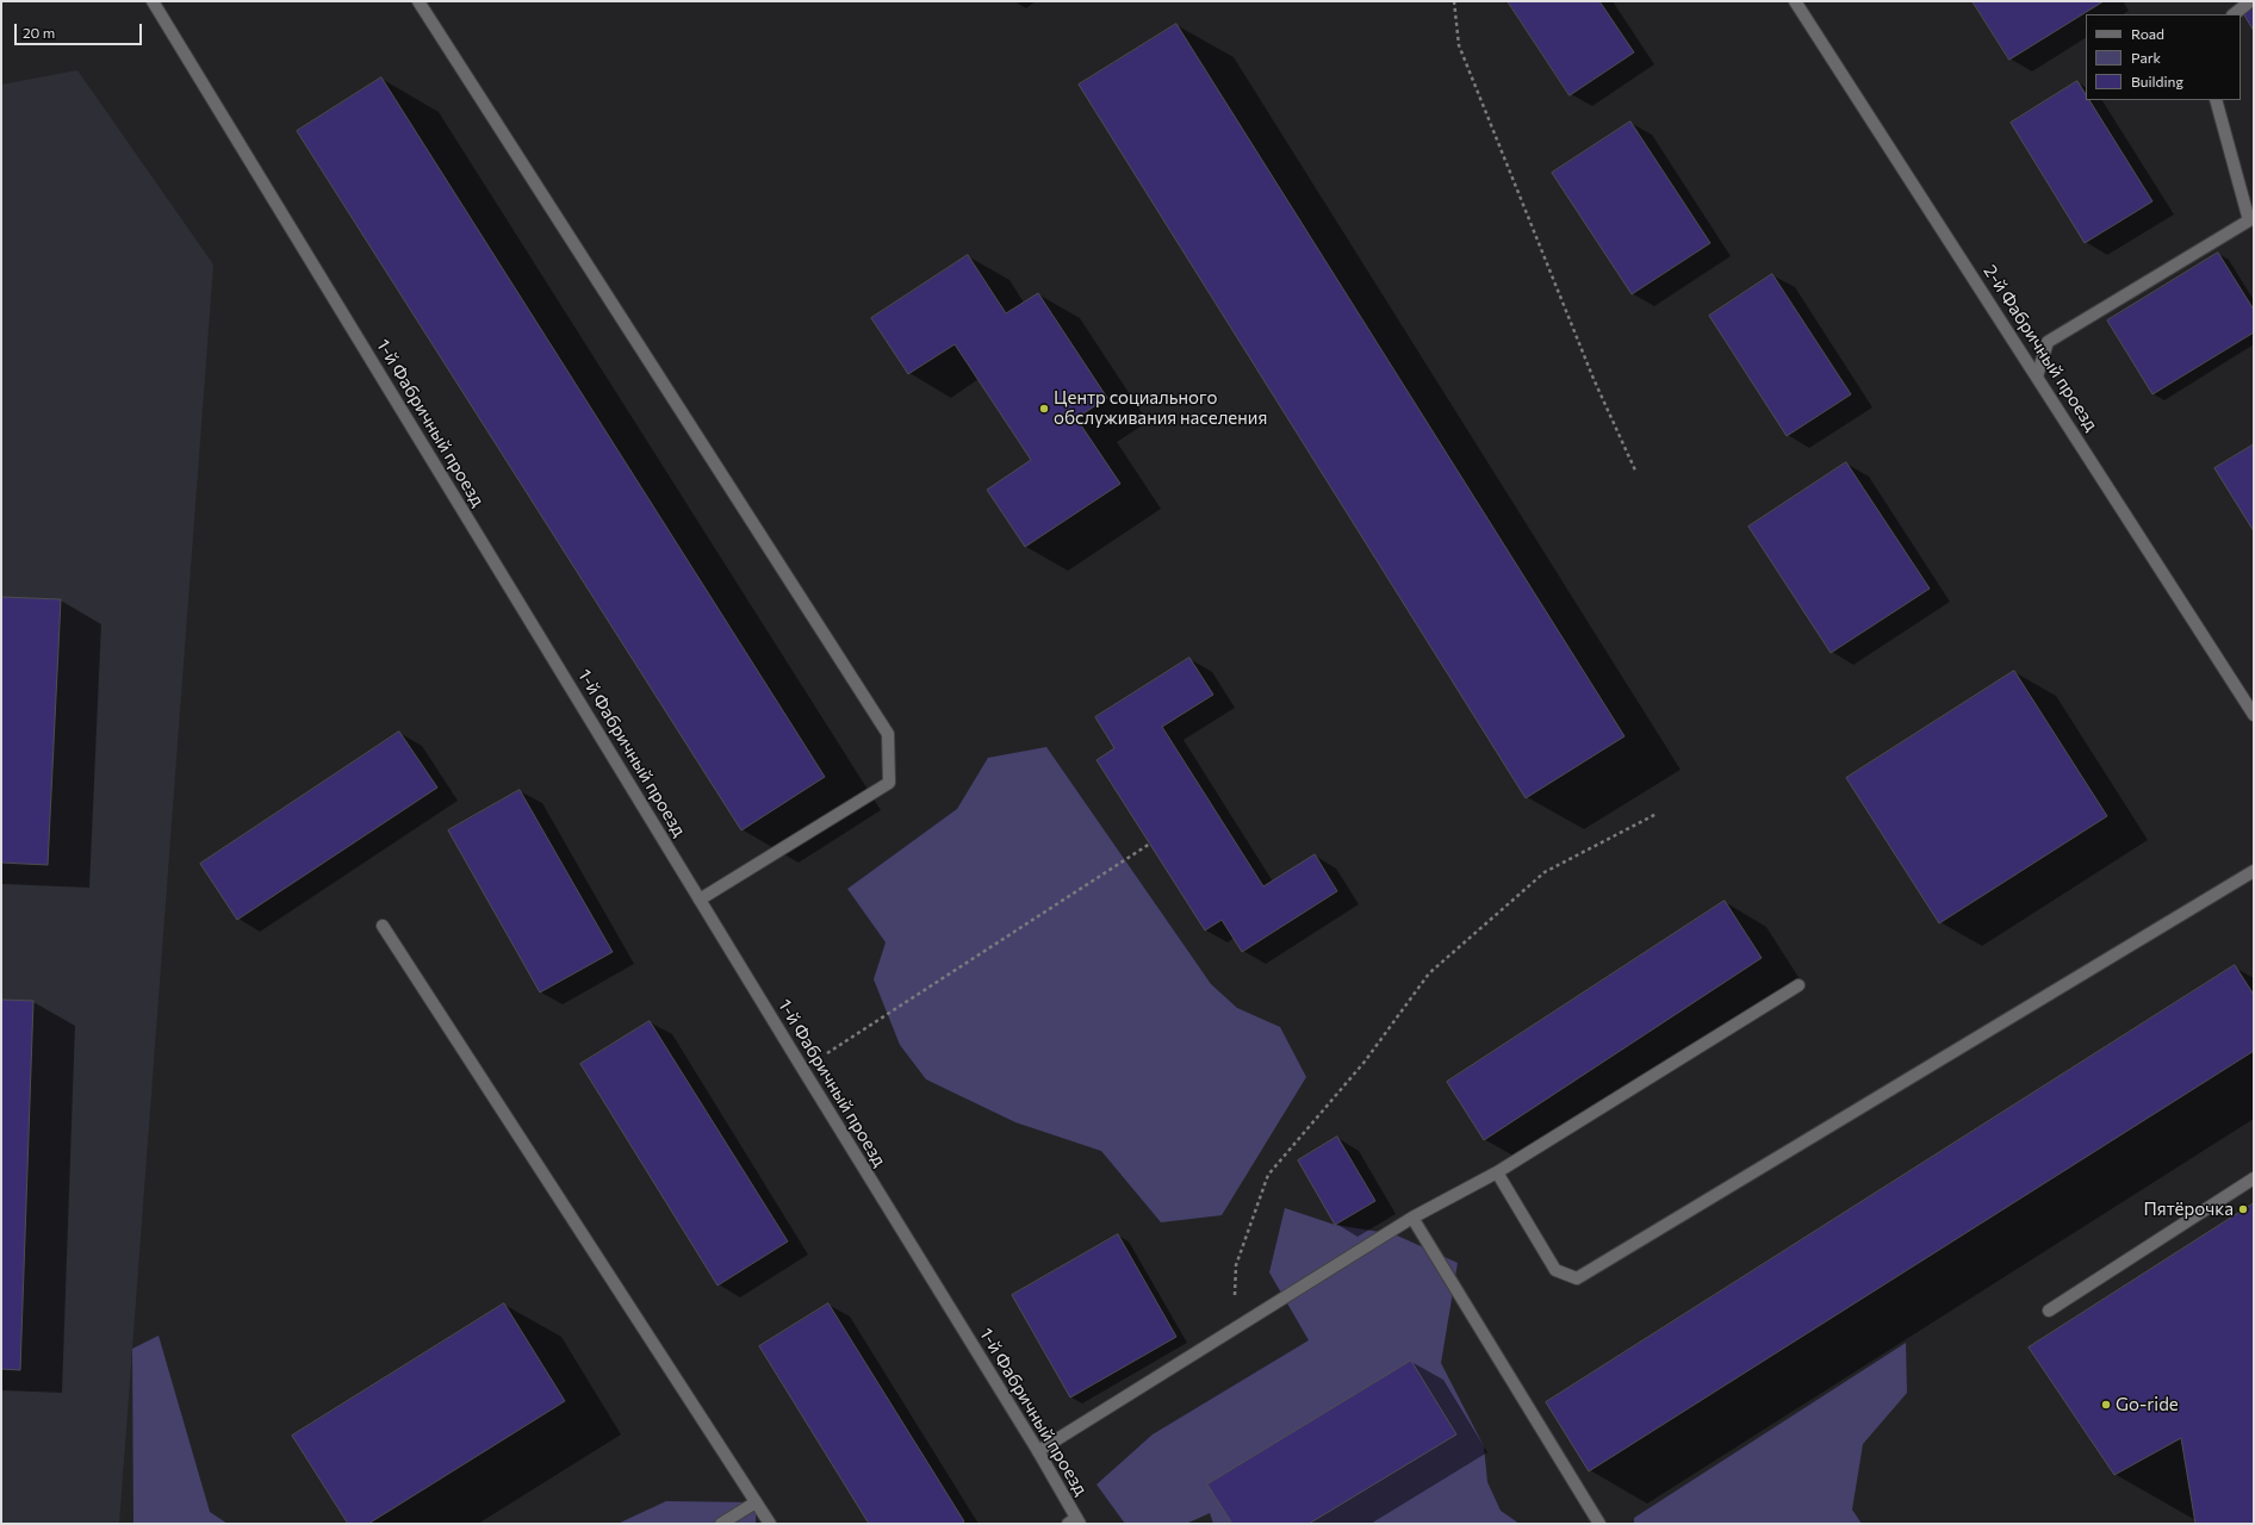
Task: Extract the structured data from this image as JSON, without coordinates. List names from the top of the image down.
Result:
{
  "streets": {
    "street": ["2-й Фабричный проезд", "1-й Фабричный проезд"]
  },
  "places": ["Центр социального обслуживания населения", "Пятёрочка", "Go-ride"],
  "legend": ["Road", "Park", "Building"],
  "scale_bar": "20 m"
}
